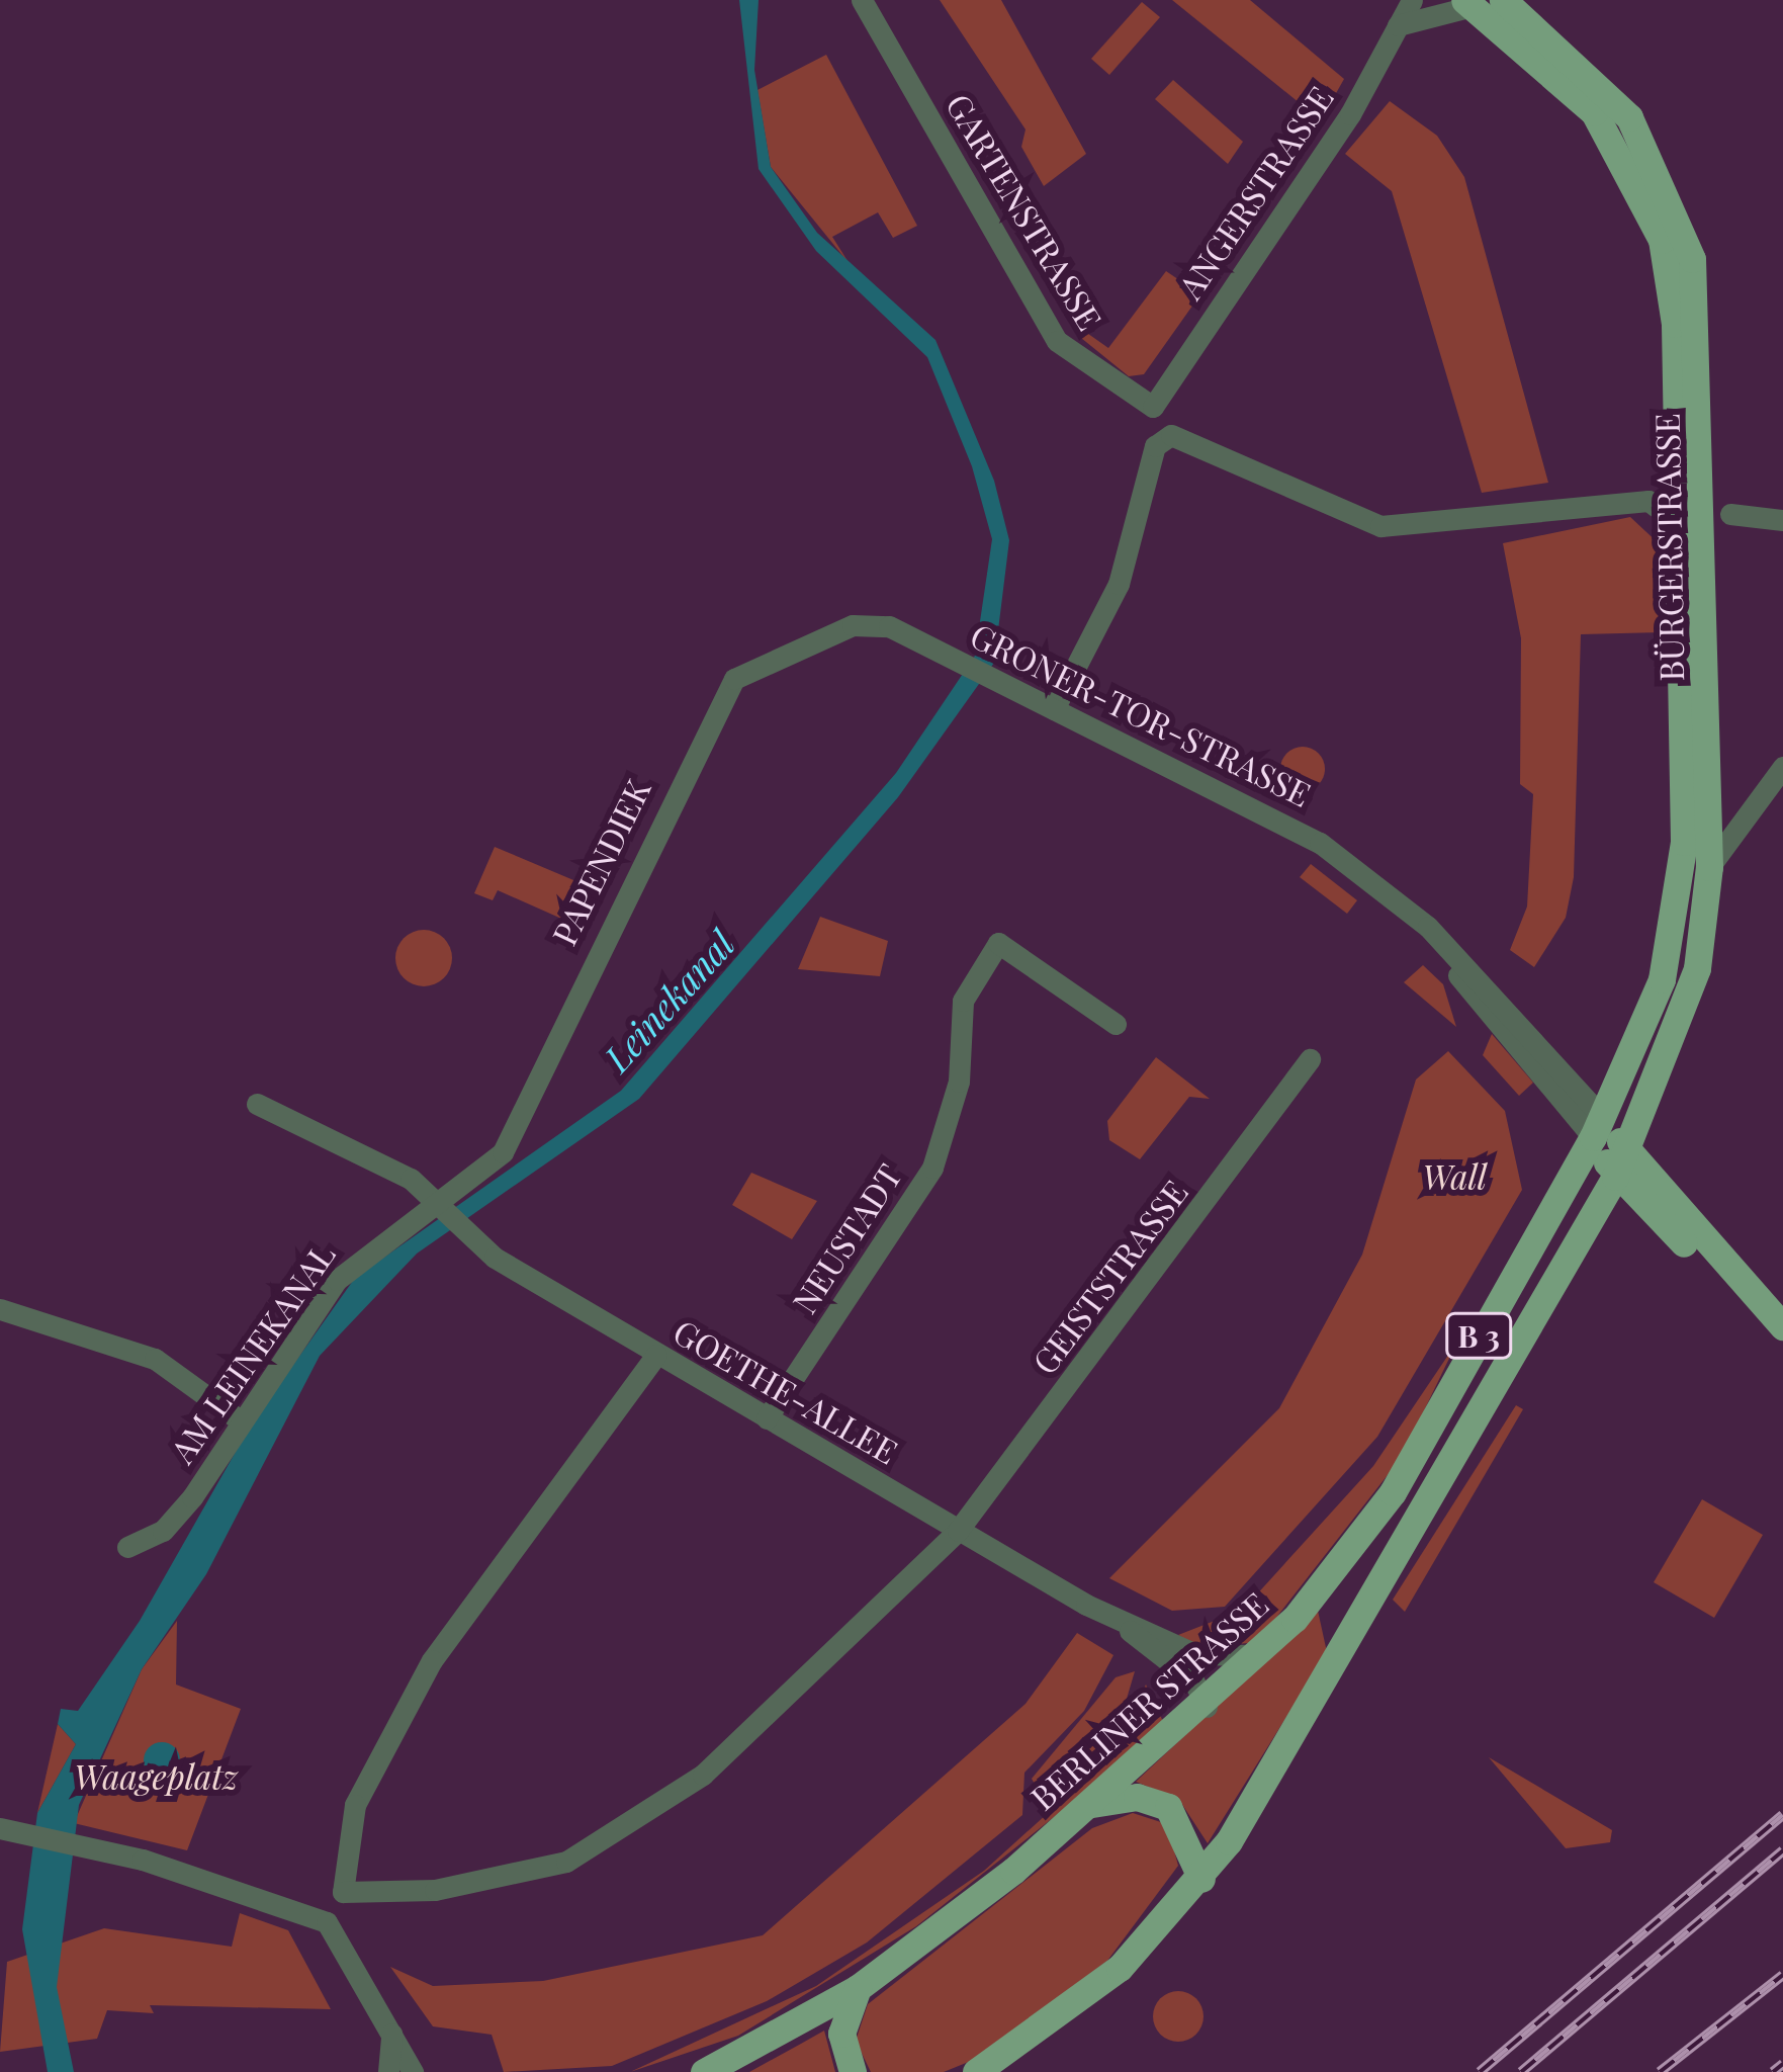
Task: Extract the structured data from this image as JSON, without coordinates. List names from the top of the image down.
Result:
{
  "streets": {
    "main road": [
      "BÜRGERSTRASSE",
      "GRONER-TOR-STRASSE",
      "B 3",
      "BERLINER STRASSE"
    ],
    "street": [
      "ANGERSTRASSE",
      "GARTENSTRASSE",
      "PAPENDIEK",
      "NEUSTADT",
      "GEISTSTRASSE",
      "AM LEINEKANAL",
      "GOETHE-ALLEE"
    ]
  },
  "crossings": [
    ["ANGERSTRASSE", "GARTENSTRASSE"],
    ["BÜRGERSTRASSE", "GRONER-TOR-STRASSE"],
    ["BÜRGERSTRASSE", "BERLINER STRASSE"],
    ["GRONER-TOR-STRASSE", "PAPENDIEK"],
    ["GRONER-TOR-STRASSE", "BERLINER STRASSE"],
    ["PAPENDIEK", "AM LEINEKANAL"],
    ["PAPENDIEK", "GOETHE-ALLEE"],
    ["NEUSTADT", "GOETHE-ALLEE"],
    ["GEISTSTRASSE", "GOETHE-ALLEE"],
    ["AM LEINEKANAL", "GOETHE-ALLEE"],
    ["GOETHE-ALLEE", "BERLINER STRASSE"]
  ],
  "water": ["Leinekanal"],
  "parks": ["Wall", "Waageplatz"]
}
